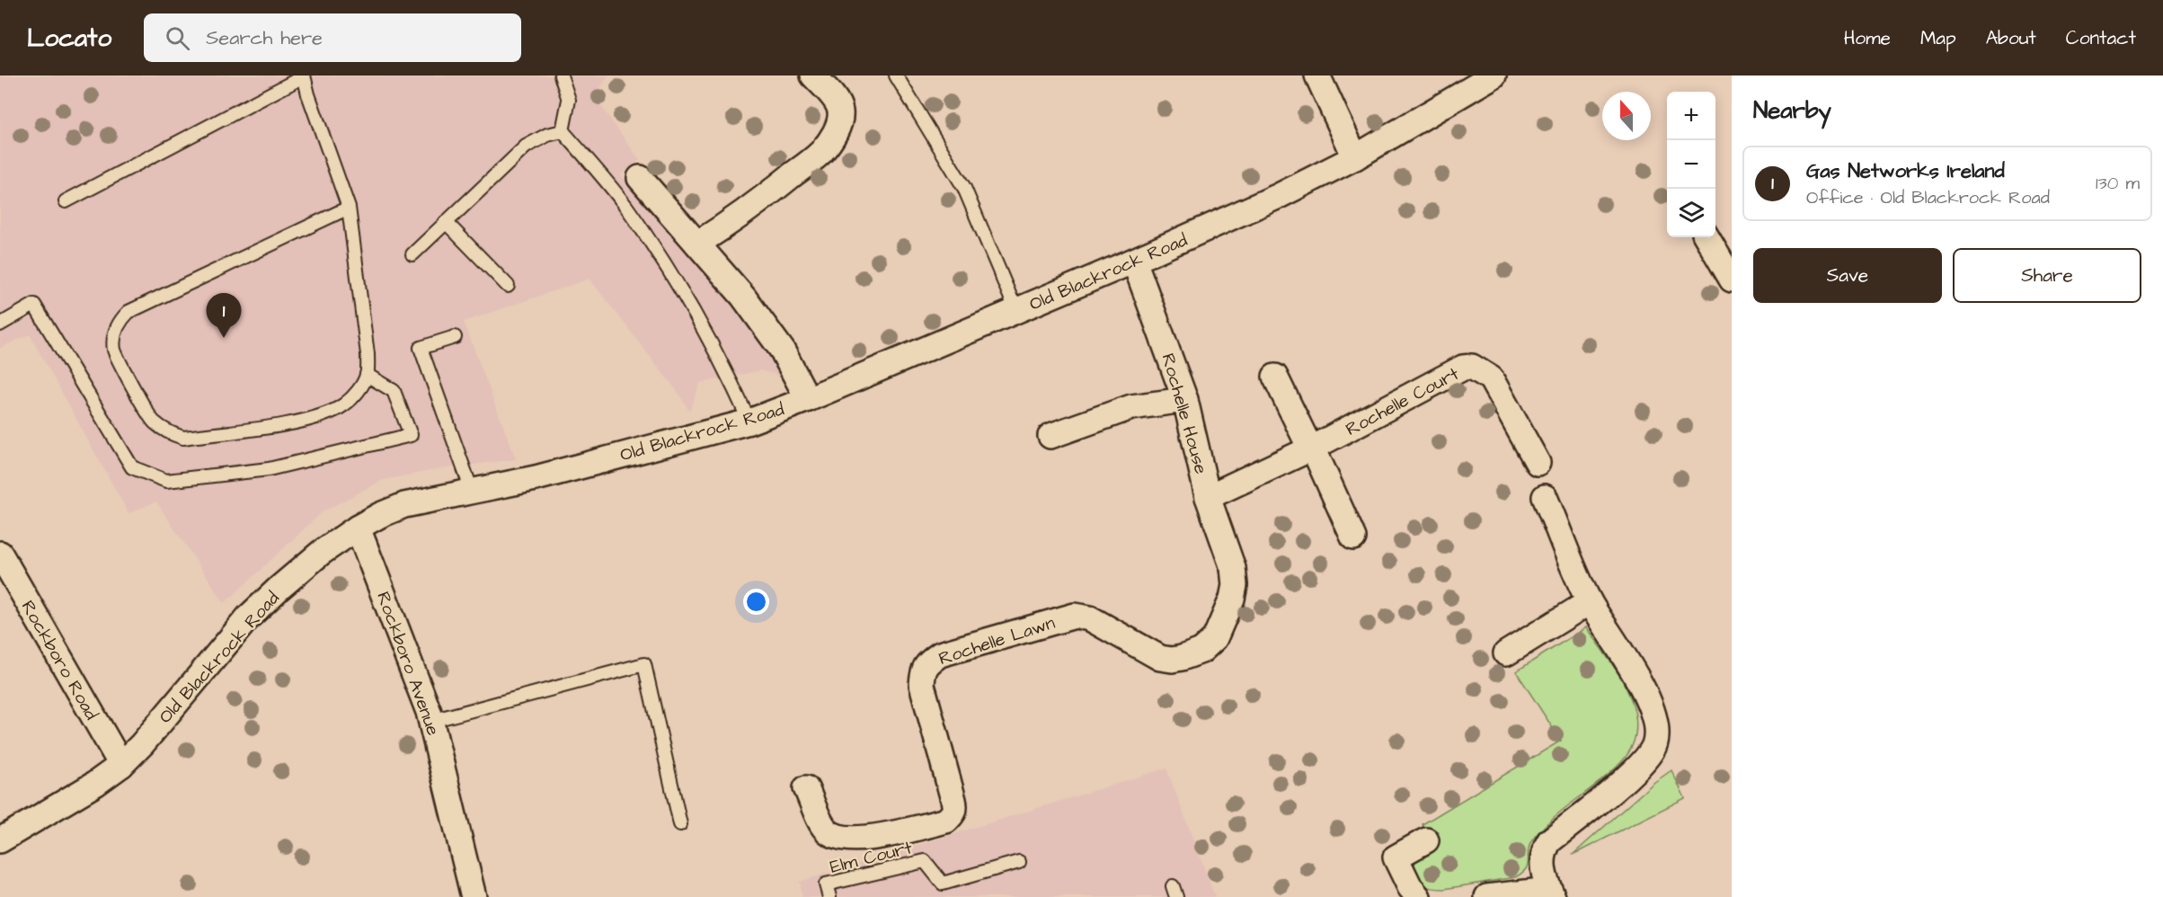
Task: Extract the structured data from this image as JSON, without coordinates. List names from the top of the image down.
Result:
{
  "streets": {
    "street": [
      "Old Blackrock Road",
      "Rochelle Court",
      "Rochelle House",
      "Rochelle Lawn",
      "Rockboro Road",
      "Rockboro Avenue"
    ],
    "lane": ["Elm Court"]
  },
  "crossings": [
    ["Old Blackrock Road", "Rochelle House"],
    ["Old Blackrock Road", "Rockboro Road"],
    ["Old Blackrock Road", "Rockboro Avenue"],
    ["Rochelle Court", "Rochelle House"],
    ["Rochelle House", "Rochelle Lawn"]
  ],
  "north": "top",
  "page": {
    "header": "Locato",
    "search": "Search here",
    "nav": [
      "Home",
      "Map",
      "About",
      "Contact"
    ],
    "heading": "Nearby",
    "map_buttons": ["+", "−"],
    "list": [
      {
        "mark": "1",
        "name": "Gas Networks Ireland",
        "note": "Office · Old Blackrock Road",
        "value": "130 m"
      }
    ],
    "buttons": ["Save", "Share"],
    "pins": "1"
  }
}
